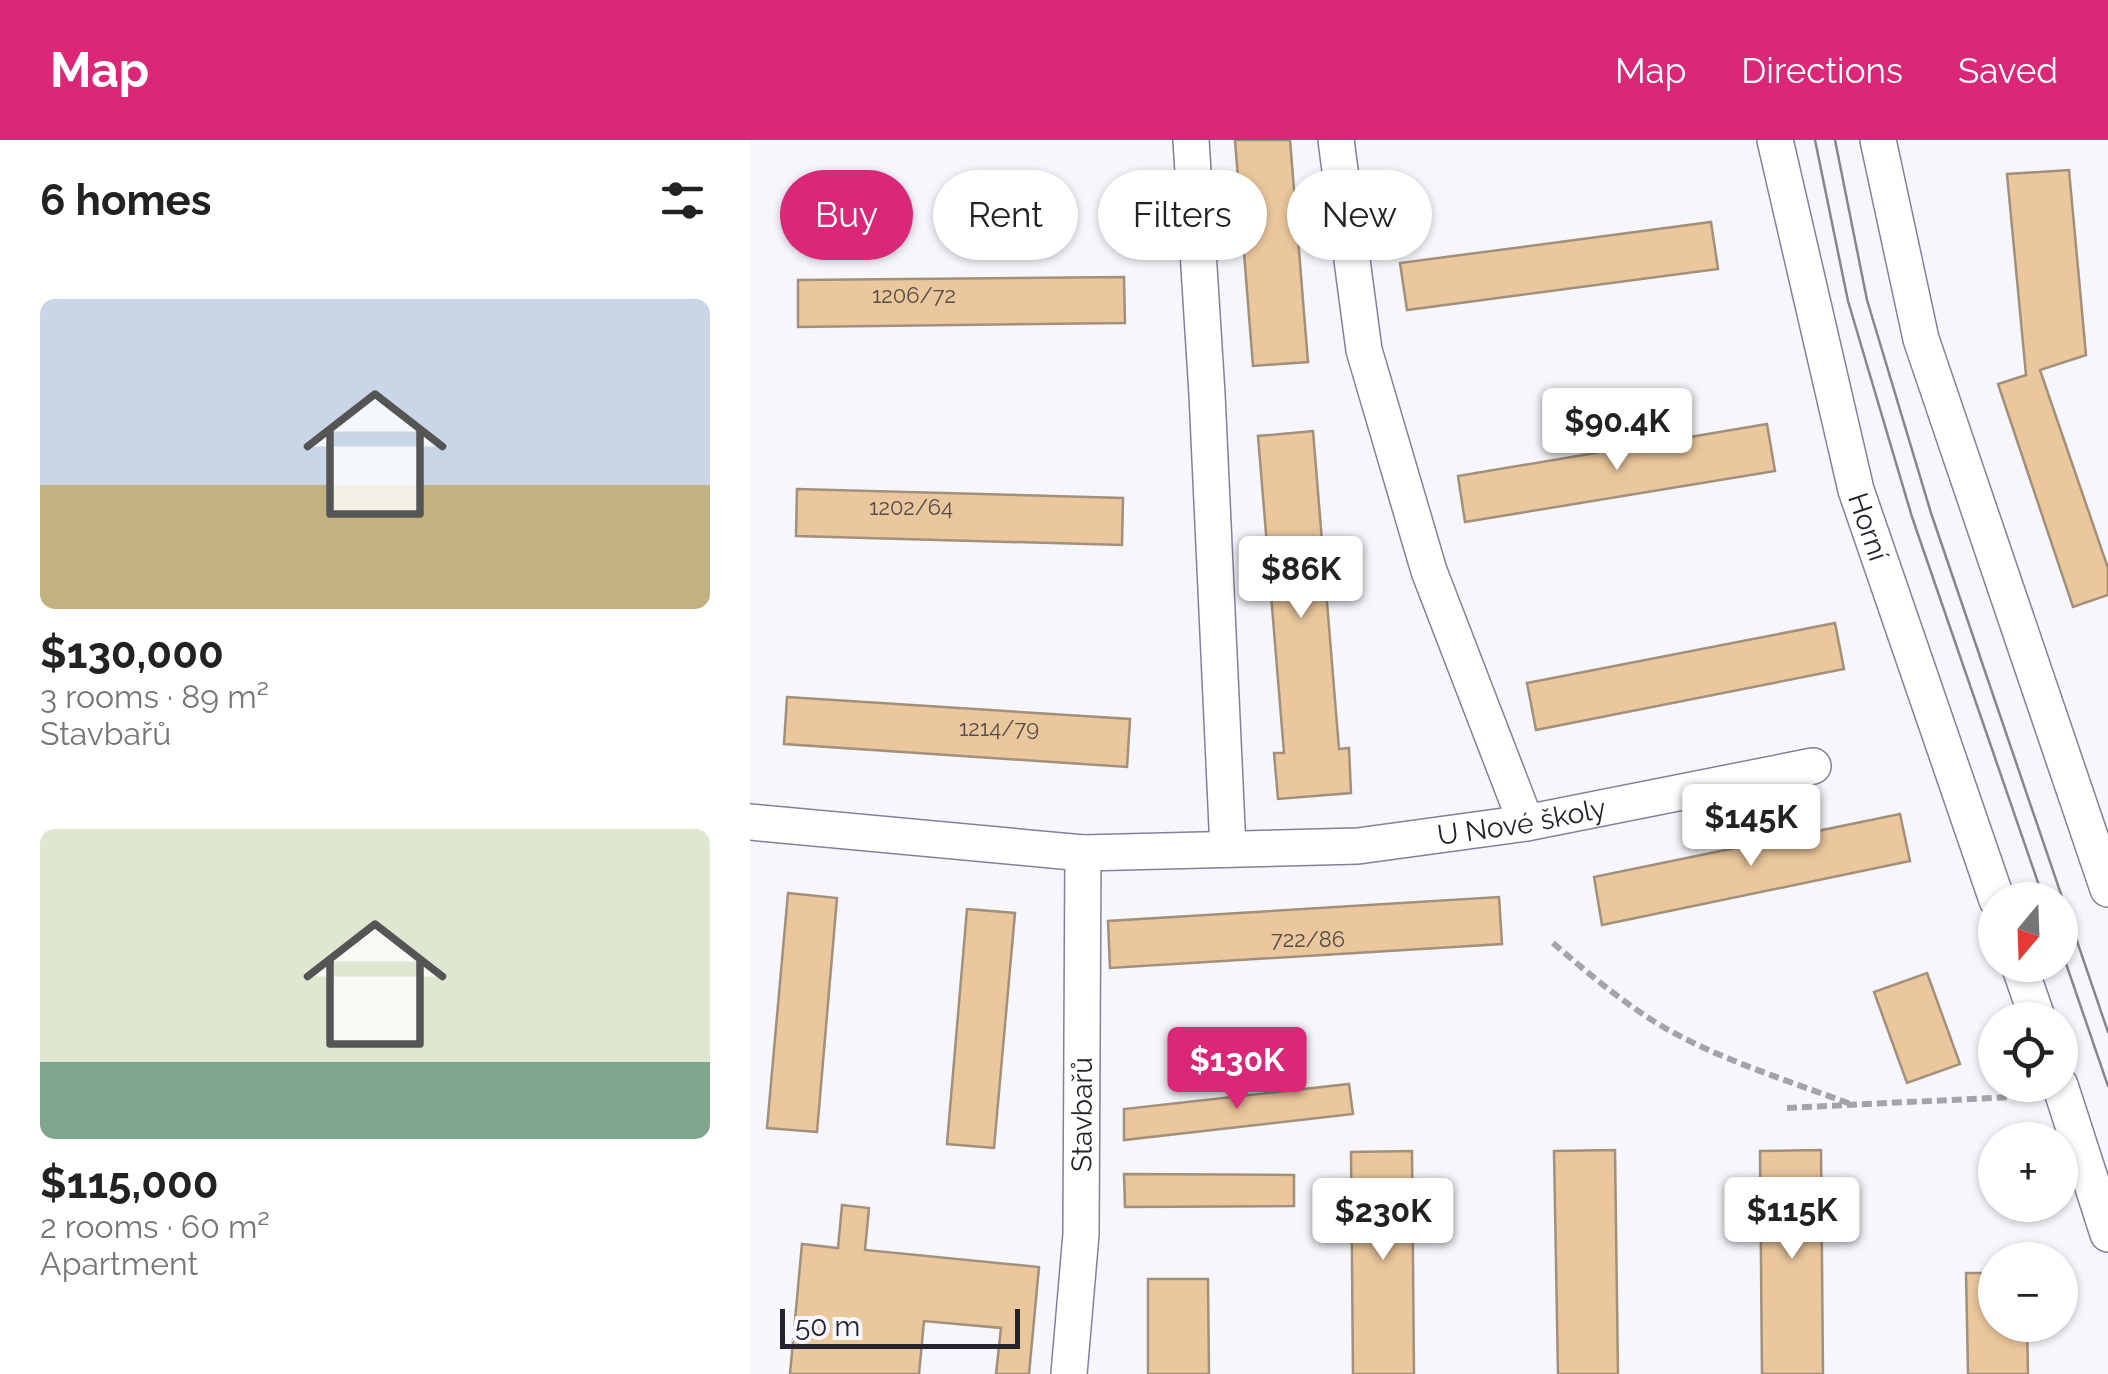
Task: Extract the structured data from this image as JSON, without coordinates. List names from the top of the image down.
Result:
{
  "streets": {
    "street": ["Horní", "U Nové školy", "Stavbařů"]
  },
  "crossings": [
    ["U Nové školy", "Stavbařů"]
  ],
  "house_numbers": [
    "1206/72",
    "1202/64",
    "1214/79",
    "722/86"
  ],
  "scale_bar": "50 m",
  "north": "bottom",
  "page": {
    "header": "Map",
    "nav": ["Map", "Directions", "Saved"],
    "heading": "6 homes",
    "chip": [
      "Buy",
      "Rent",
      "Filters",
      "New"
    ],
    "list": [
      {
        "name": "$130,000",
        "note": "3 rooms · 89 m² · Stavbařů"
      },
      {
        "name": "$115,000",
        "note": "2 rooms · 60 m² · Apartment"
      }
    ],
    "price": [
      "$90.4K",
      "$86K",
      "$145K",
      "$130K",
      "$115K",
      "$230K"
    ],
    "map_buttons": ["+", "−"],
    "scale": "50 m"
  }
}
